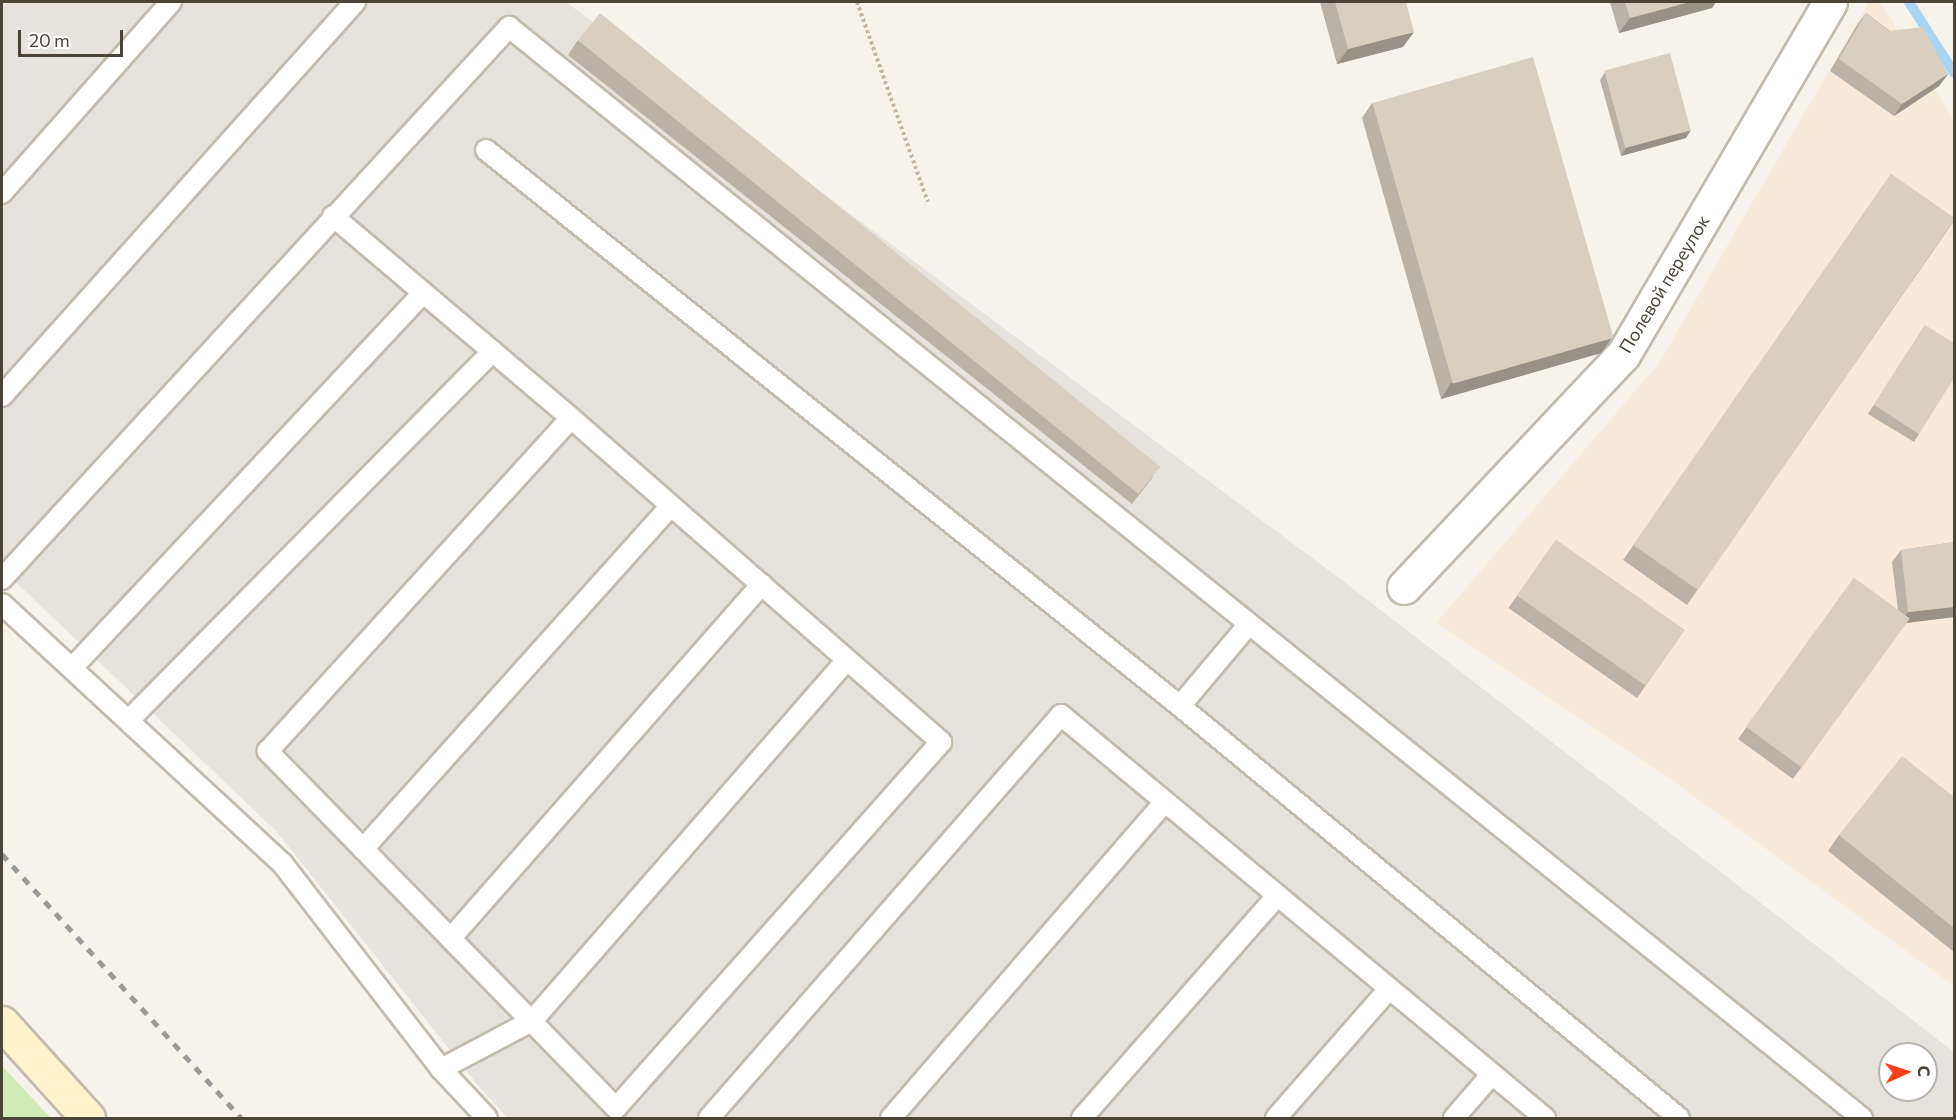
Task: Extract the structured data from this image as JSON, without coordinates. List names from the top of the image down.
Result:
{
  "streets": {
    "street": ["Полевой переулок"]
  },
  "scale_bar": "20 m",
  "north": "right"
}
